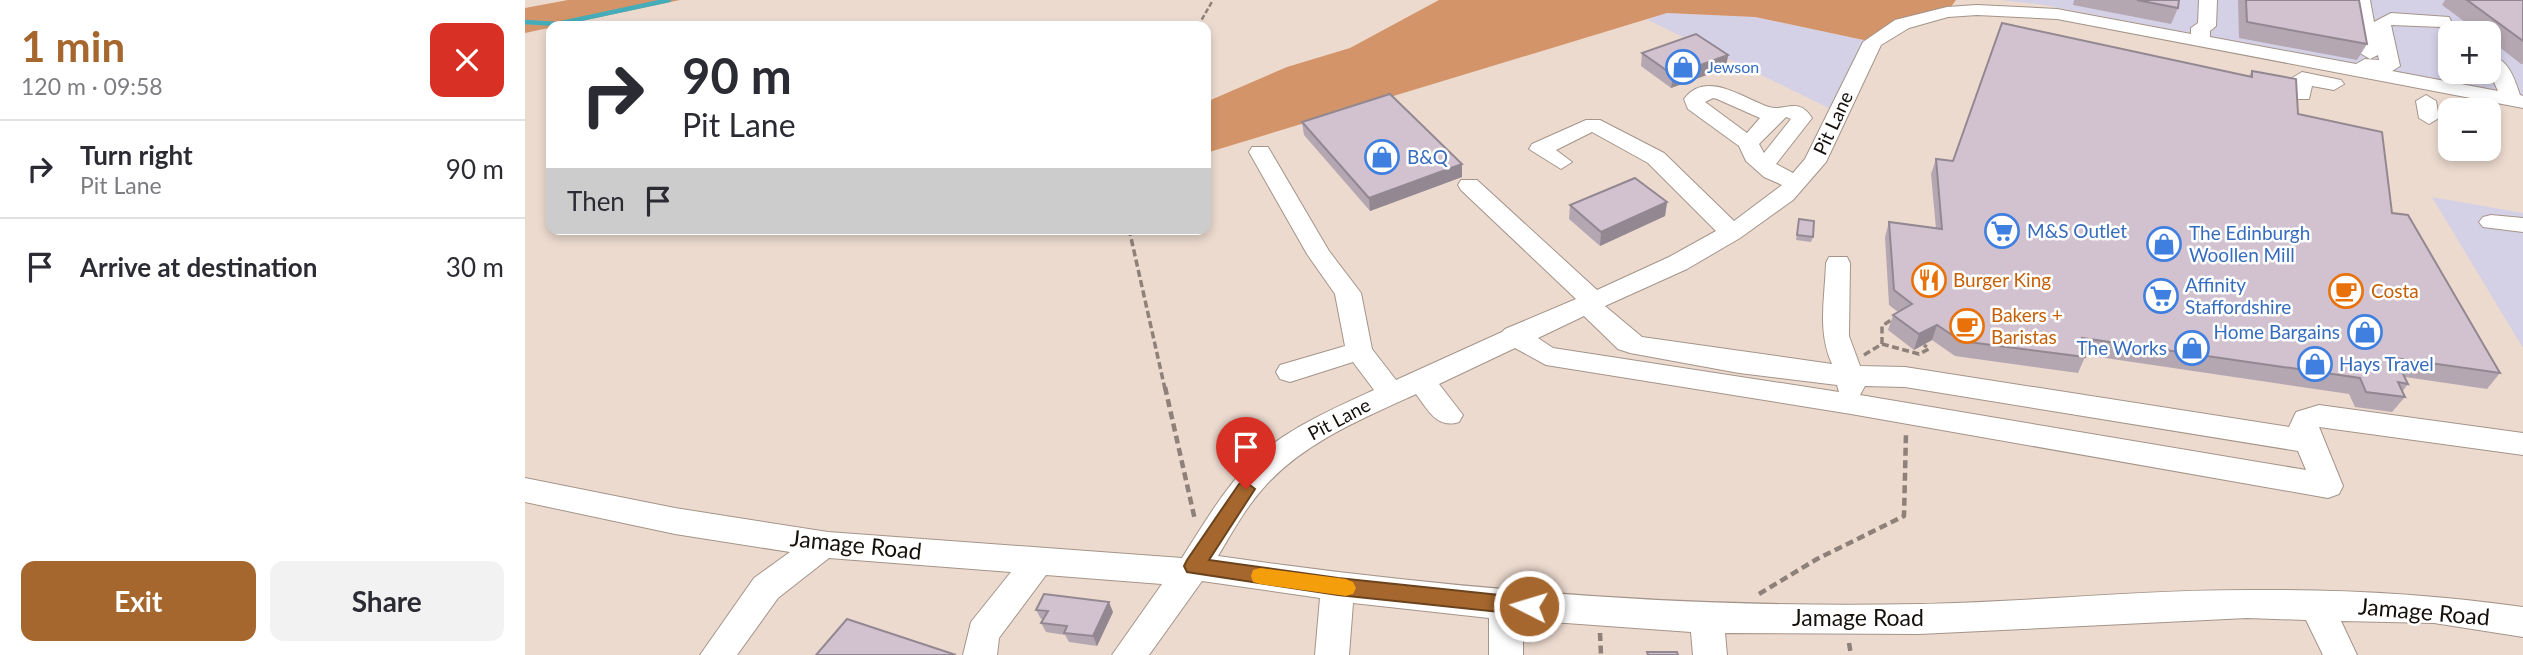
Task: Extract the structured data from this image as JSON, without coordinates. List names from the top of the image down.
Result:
{
  "streets": {
    "street": ["Pit Lane", "Jamage Road"]
  },
  "crossings": [
    ["Pit Lane", "Jamage Road"]
  ],
  "places": {
    "shop": [
      "Jewson",
      "B&Q",
      "The Edinburgh Woollen Mill",
      "Home Bargains",
      "The Works",
      "Hays Travel"
    ],
    "supermarket": ["M&S Outlet", "Affinity Staffordshire"],
    "restaurant": ["Burger King"],
    "cafe": ["Costa", "Bakers + Baristas"]
  },
  "page": {
    "heading": ["1 min", "120 m · 09:58"],
    "map_buttons": ["+", "−"],
    "turn": ["90 m", "Pit Lane"],
    "list": [
      {
        "name": "Turn right",
        "note": "Pit Lane",
        "value": "90 m"
      },
      {
        "name": "Arrive at destination",
        "value": "30 m"
      }
    ],
    "then": "Then",
    "buttons": ["Exit", "Share"]
  }
}
